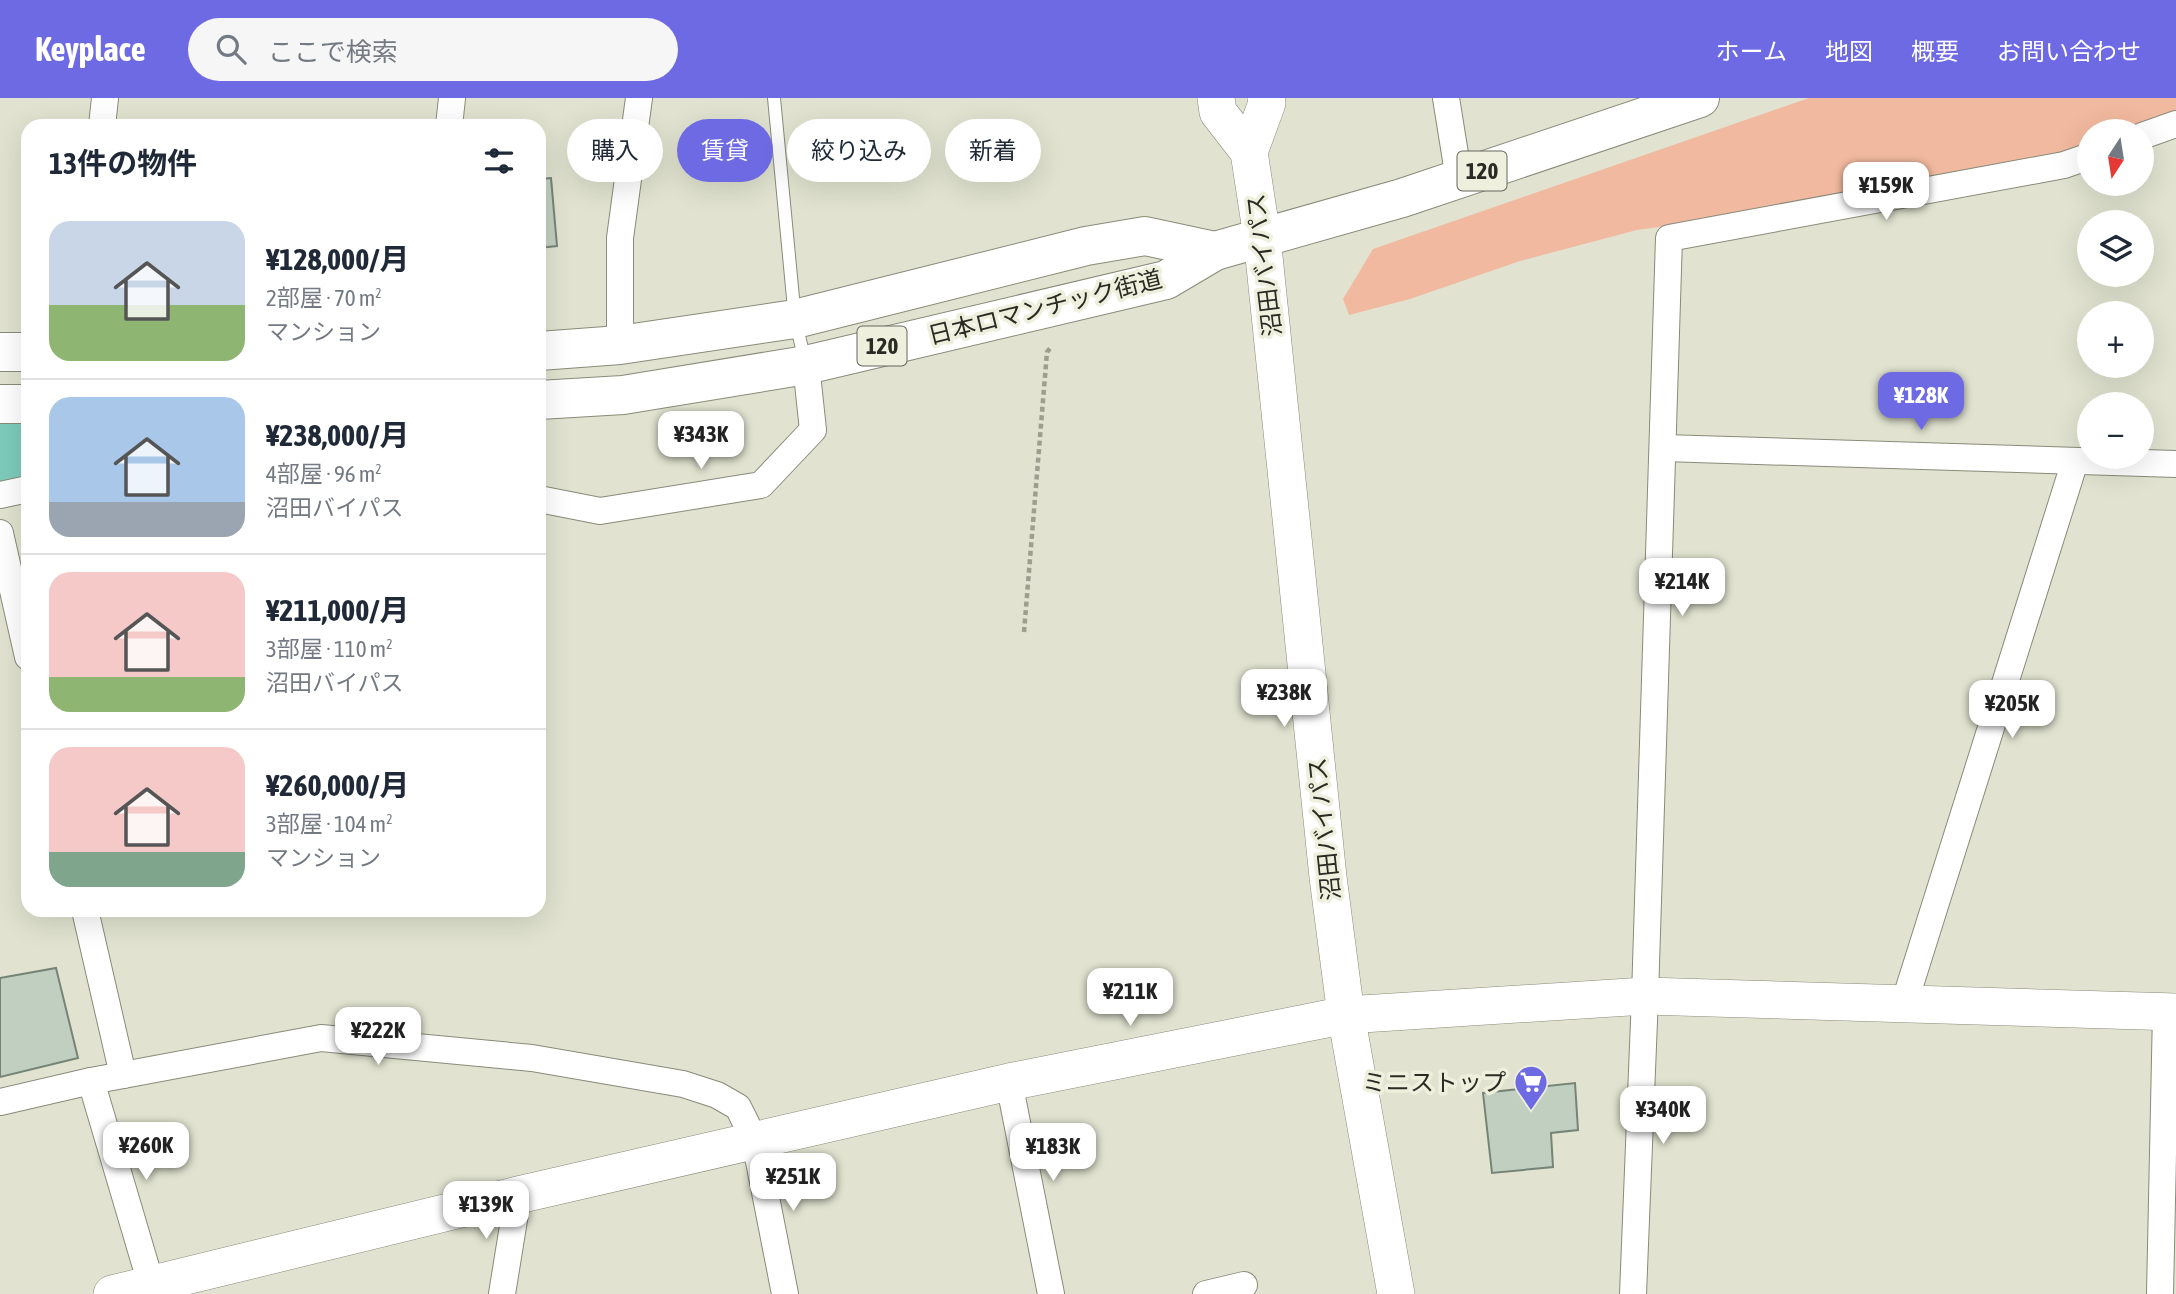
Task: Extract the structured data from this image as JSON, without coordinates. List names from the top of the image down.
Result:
{
  "streets": {
    "highway": ["120", "日本ロマンチック街道"],
    "street": ["沼田バイパス"]
  },
  "crossings": [
    ["沼田バイパス", "日本ロマンチック街道"]
  ],
  "places": {
    "supermarket": ["ミニストップ"]
  },
  "north": "bottom",
  "page": {
    "header": "Keyplace",
    "search": "ここで検索",
    "nav": [
      "ホーム",
      "地図",
      "概要",
      "お問い合わせ"
    ],
    "map_buttons": ["+", "−"],
    "chip": [
      "購入",
      "賃貸",
      "絞り込み",
      "新着"
    ],
    "heading": "13件の物件",
    "price": [
      "¥159K",
      "¥128K",
      "¥343K",
      "¥214K",
      "¥238K",
      "¥205K",
      "¥211K",
      "¥222K",
      "¥340K",
      "¥260K",
      "¥183K",
      "¥251K",
      "¥139K"
    ],
    "list": [
      {
        "name": "¥128,000/月",
        "note": "2部屋 · 70 m² · マンション"
      },
      {
        "name": "¥238,000/月",
        "note": "4部屋 · 96 m² · 沼田バイパス"
      },
      {
        "name": "¥211,000/月",
        "note": "3部屋 · 110 m² · 沼田バイパス"
      },
      {
        "name": "¥260,000/月",
        "note": "3部屋 · 104 m² · マンション"
      }
    ]
  }
}
